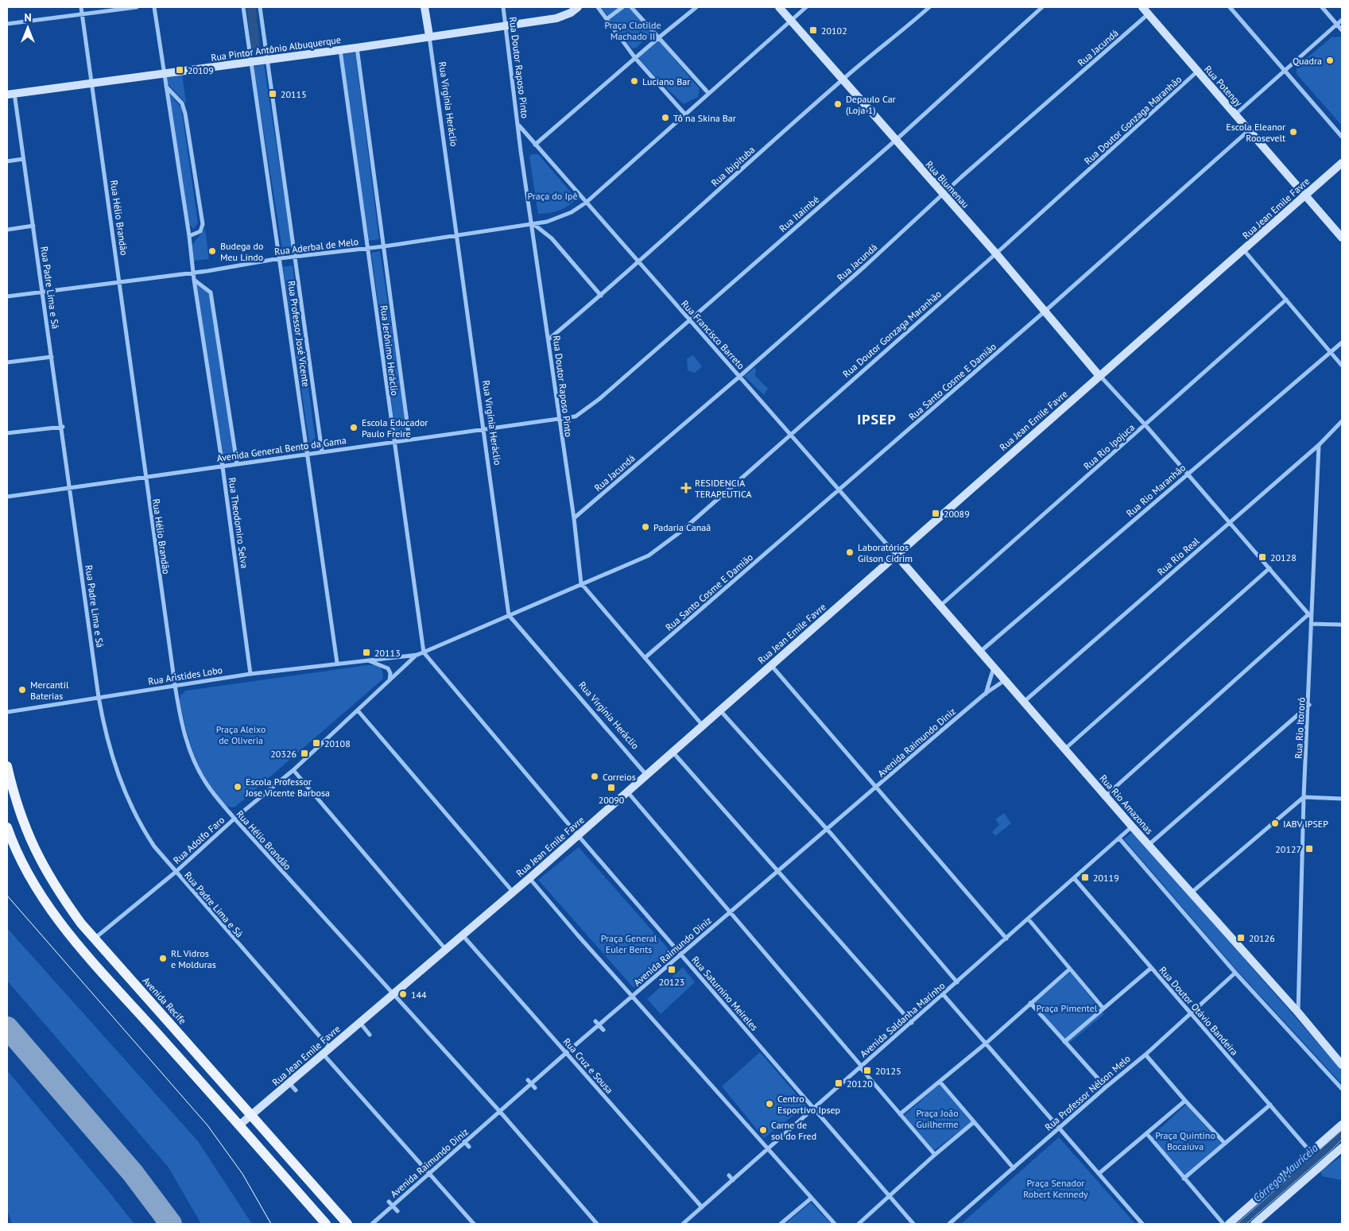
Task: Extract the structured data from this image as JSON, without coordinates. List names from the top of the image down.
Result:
{
  "streets": {
    "main road": [
      "Rua Pintor Antônio Albuquerque",
      "Rua Potengy",
      "Rua Blumenau",
      "Rua Jean Emile Favre",
      "Rua Rio Amazonas",
      "Avenida Recife"
    ],
    "street": [
      "Rua Jacundá",
      "Rua Doutor Raposo Pinto",
      "Rua Virgínia Heráclio",
      "Rua Doutor Gonzaga Maranhão",
      "Rua Ibipituba",
      "Rua Itaimbé",
      "Rua Hélio Brandão",
      "Rua Aderbal de Melo",
      "Rua Padre Lima e Sá",
      "Rua Professor José Vicente",
      "Rua Francisco Barreto",
      "Rua Jerônimo Heráclio",
      "Rua Santo Cosme E Damião",
      "Rua Rio Ipojuca",
      "Avenida General Bento da Gama",
      "Rua Rio Maranhão",
      "Rua Theodomiro Selva",
      "Rua Rio Real",
      "Rua Aristides Lobo",
      "Rua Rio Itororó",
      "Avenida Raimundo Diniz",
      "Rua Adolfo Faro",
      "Rua Saturnino Meireles",
      "Rua Doutor Otávio Bandeira",
      "Avenida Saldanha Marinho",
      "Rua Cruz e Sousa",
      "Rua Professor Nélson Melo"
    ]
  },
  "crossings": [
    ["Rua Jacundá", "Rua Doutor Raposo Pinto"],
    ["Rua Jacundá", "Rua Potengy"],
    ["Rua Jacundá", "Rua Blumenau"],
    ["Rua Jacundá", "Rua Francisco Barreto"],
    ["Rua Pintor Antônio Albuquerque", "Rua Doutor Raposo Pinto"],
    ["Rua Pintor Antônio Albuquerque", "Rua Virgínia Heráclio"],
    ["Rua Pintor Antônio Albuquerque", "Rua Hélio Brandão"],
    ["Rua Pintor Antônio Albuquerque", "Rua Padre Lima e Sá"],
    ["Rua Pintor Antônio Albuquerque", "Rua Professor José Vicente"],
    ["Rua Pintor Antônio Albuquerque", "Rua Jerônimo Heráclio"],
    ["Rua Pintor Antônio Albuquerque", "Rua Theodomiro Selva"],
    ["Rua Doutor Raposo Pinto", "Rua Doutor Gonzaga Maranhão"],
    ["Rua Doutor Raposo Pinto", "Rua Ibipituba"],
    ["Rua Doutor Raposo Pinto", "Rua Itaimbé"],
    ["Rua Doutor Raposo Pinto", "Rua Aderbal de Melo"],
    ["Rua Doutor Raposo Pinto", "Rua Francisco Barreto"],
    ["Rua Doutor Raposo Pinto", "Avenida General Bento da Gama"],
    ["Rua Potengy", "Rua Doutor Gonzaga Maranhão"],
    ["Rua Potengy", "Rua Jean Emile Favre"],
    ["Rua Potengy", "Rua Santo Cosme E Damião"],
    ["Rua Virgínia Heráclio", "Rua Doutor Gonzaga Maranhão"],
    ["Rua Virgínia Heráclio", "Rua Jean Emile Favre"],
    ["Rua Virgínia Heráclio", "Rua Aderbal de Melo"],
    ["Rua Virgínia Heráclio", "Avenida General Bento da Gama"],
    ["Rua Virgínia Heráclio", "Rua Aristides Lobo"],
    ["Rua Doutor Gonzaga Maranhão", "Rua Blumenau"],
    ["Rua Doutor Gonzaga Maranhão", "Rua Francisco Barreto"],
    ["Rua Doutor Gonzaga Maranhão", "Rua Aristides Lobo"],
    ["Rua Ibipituba", "Rua Blumenau"],
    ["Rua Ibipituba", "Rua Francisco Barreto"],
    ["Rua Blumenau", "Rua Jean Emile Favre"],
    ["Rua Blumenau", "Rua Itaimbé"],
    ["Rua Blumenau", "Rua Aderbal de Melo"],
    ["Rua Blumenau", "Rua Santo Cosme E Damião"],
    ["Rua Jean Emile Favre", "Rua Hélio Brandão"],
    ["Rua Jean Emile Favre", "Rua Padre Lima e Sá"],
    ["Rua Jean Emile Favre", "Rua Francisco Barreto"],
    ["Rua Jean Emile Favre", "Rua Rio Amazonas"],
    ["Rua Jean Emile Favre", "Rua Saturnino Meireles"],
    ["Rua Jean Emile Favre", "Avenida Recife"],
    ["Rua Jean Emile Favre", "Rua Cruz e Sousa"],
    ["Rua Itaimbé", "Rua Francisco Barreto"],
    ["Rua Itaimbé", "Avenida General Bento da Gama"],
    ["Rua Hélio Brandão", "Rua Aderbal de Melo"],
    ["Rua Hélio Brandão", "Avenida General Bento da Gama"],
    ["Rua Hélio Brandão", "Rua Aristides Lobo"],
    ["Rua Hélio Brandão", "Avenida Raimundo Diniz"],
    ["Rua Hélio Brandão", "Rua Adolfo Faro"],
    ["Rua Aderbal de Melo", "Rua Padre Lima e Sá"],
    ["Rua Aderbal de Melo", "Rua Professor José Vicente"],
    ["Rua Aderbal de Melo", "Rua Francisco Barreto"],
    ["Rua Aderbal de Melo", "Rua Jerônimo Heráclio"],
    ["Rua Aderbal de Melo", "Rua Theodomiro Selva"],
    ["Rua Padre Lima e Sá", "Avenida General Bento da Gama"],
    ["Rua Padre Lima e Sá", "Rua Aristides Lobo"],
    ["Rua Padre Lima e Sá", "Rua Adolfo Faro"],
    ["Rua Professor José Vicente", "Avenida General Bento da Gama"],
    ["Rua Professor José Vicente", "Rua Aristides Lobo"],
    ["Rua Francisco Barreto", "Rua Santo Cosme E Damião"],
    ["Rua Francisco Barreto", "Rua Rio Amazonas"],
    ["Rua Jerônimo Heráclio", "Avenida General Bento da Gama"],
    ["Rua Jerônimo Heráclio", "Rua Aristides Lobo"],
    ["Rua Jerônimo Heráclio", "Rua Saturnino Meireles"],
    ["Rua Rio Ipojuca", "Rua Rio Amazonas"],
    ["Avenida General Bento da Gama", "Rua Theodomiro Selva"],
    ["Rua Rio Maranhão", "Rua Rio Amazonas"],
    ["Rua Theodomiro Selva", "Rua Aristides Lobo"],
    ["Rua Rio Real", "Rua Rio Itororó"],
    ["Rua Rio Real", "Rua Rio Amazonas"],
    ["Rua Aristides Lobo", "Rua Adolfo Faro"],
    ["Rua Aristides Lobo", "Rua Saturnino Meireles"],
    ["Rua Rio Itororó", "Rua Rio Amazonas"],
    ["Avenida Raimundo Diniz", "Rua Rio Amazonas"],
    ["Avenida Raimundo Diniz", "Rua Saturnino Meireles"],
    ["Avenida Raimundo Diniz", "Rua Cruz e Sousa"],
    ["Rua Rio Amazonas", "Avenida Saldanha Marinho"],
    ["Rua Adolfo Faro", "Avenida Recife"],
    ["Rua Saturnino Meireles", "Avenida Saldanha Marinho"],
    ["Rua Doutor Otávio Bandeira", "Avenida Saldanha Marinho"],
    ["Rua Doutor Otávio Bandeira", "Rua Professor Nélson Melo"],
    ["Avenida Saldanha Marinho", "Rua Cruz e Sousa"]
  ],
  "districts": ["IPSEP"],
  "water": ["Córrego Mauricéia"],
  "parks": [
    "Praça Clotilde Machado II",
    "Praça do Ipê",
    "Praça Aleixo de Oliveria",
    "Praça General Euler Bents",
    "Praça Pimentel",
    "Praça João Guilherme",
    "Praça Quintino Bocaiúva",
    "Praça Senador Robert Kennedy"
  ],
  "places": {
    "transit": [
      "20102",
      "20109",
      "20115",
      "20089",
      "20128",
      "20113",
      "20108",
      "20326",
      "20090",
      "20127",
      "20119",
      "20126",
      "20123",
      "20125",
      "20120"
    ],
    "other": [
      "Quadra",
      "Luciano Bar",
      "Depaulo Car (Loja 1)",
      "Tô na Skina Bar",
      "Escola Eleanor Roosevelt",
      "Budega do Meu Lindo",
      "Escola Educador Paulo Freire",
      "Padaria Canaã",
      "Laboratórios Gilson Cidrim",
      "Mercantil Baterias",
      "Correios",
      "Escola Professor Jose Vicente Barbosa",
      "IABV IPSEP",
      "RL Vidros e Molduras",
      "144",
      "Centro Esportivo Ipsep",
      "Carne de sol do Fred"
    ],
    "health": ["RESIDENCIA TERAPEUTICA"]
  },
  "north": "top"
}
